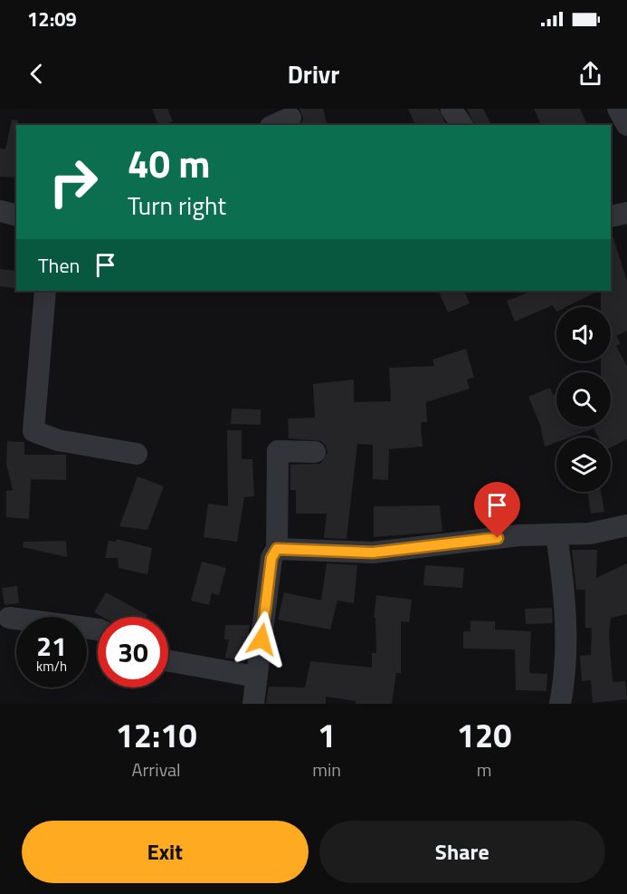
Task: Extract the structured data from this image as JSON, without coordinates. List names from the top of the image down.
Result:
{
  "page": {
    "status": "12:09",
    "header": "Drivr",
    "turn": ["40 m", "Turn right"],
    "then": "Then",
    "speed": "21 km/h",
    "limit": "30",
    "eta": [
      "12:10",
      "Arrival",
      "1",
      "min",
      "120",
      "m"
    ],
    "buttons": ["Exit", "Share"]
  }
}
